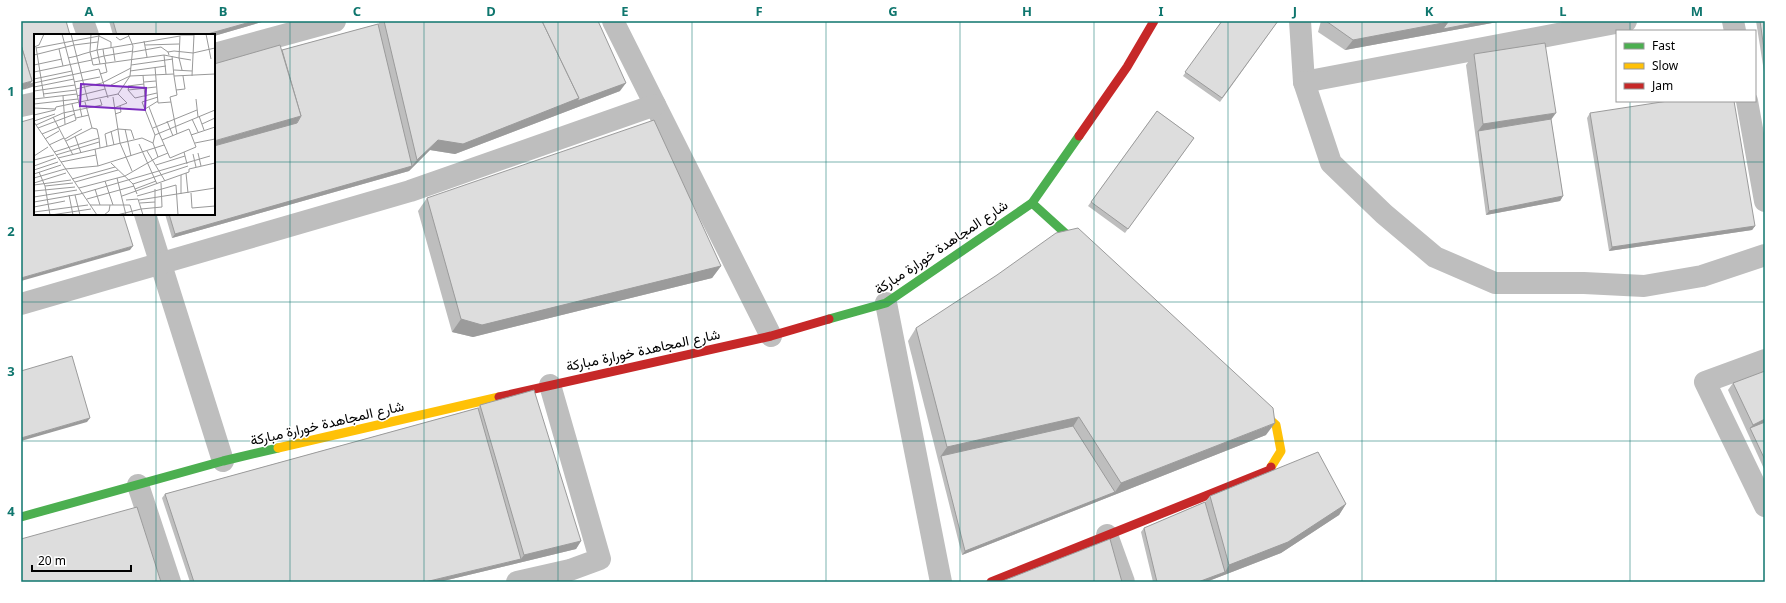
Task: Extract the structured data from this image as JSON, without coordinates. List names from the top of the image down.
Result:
{
  "streets": {
    "street": ["شارع المجاهدة خورارة مباركة"]
  },
  "legend": ["Fast", "Slow", "Jam"],
  "scale_bar": "20 m",
  "grid": {
    "columns": [
      "A",
      "B",
      "C",
      "D",
      "E",
      "F",
      "G",
      "H",
      "I",
      "J",
      "K",
      "L",
      "M"
    ],
    "rows": [
      "1",
      "2",
      "3",
      "4"
    ]
  }
}
